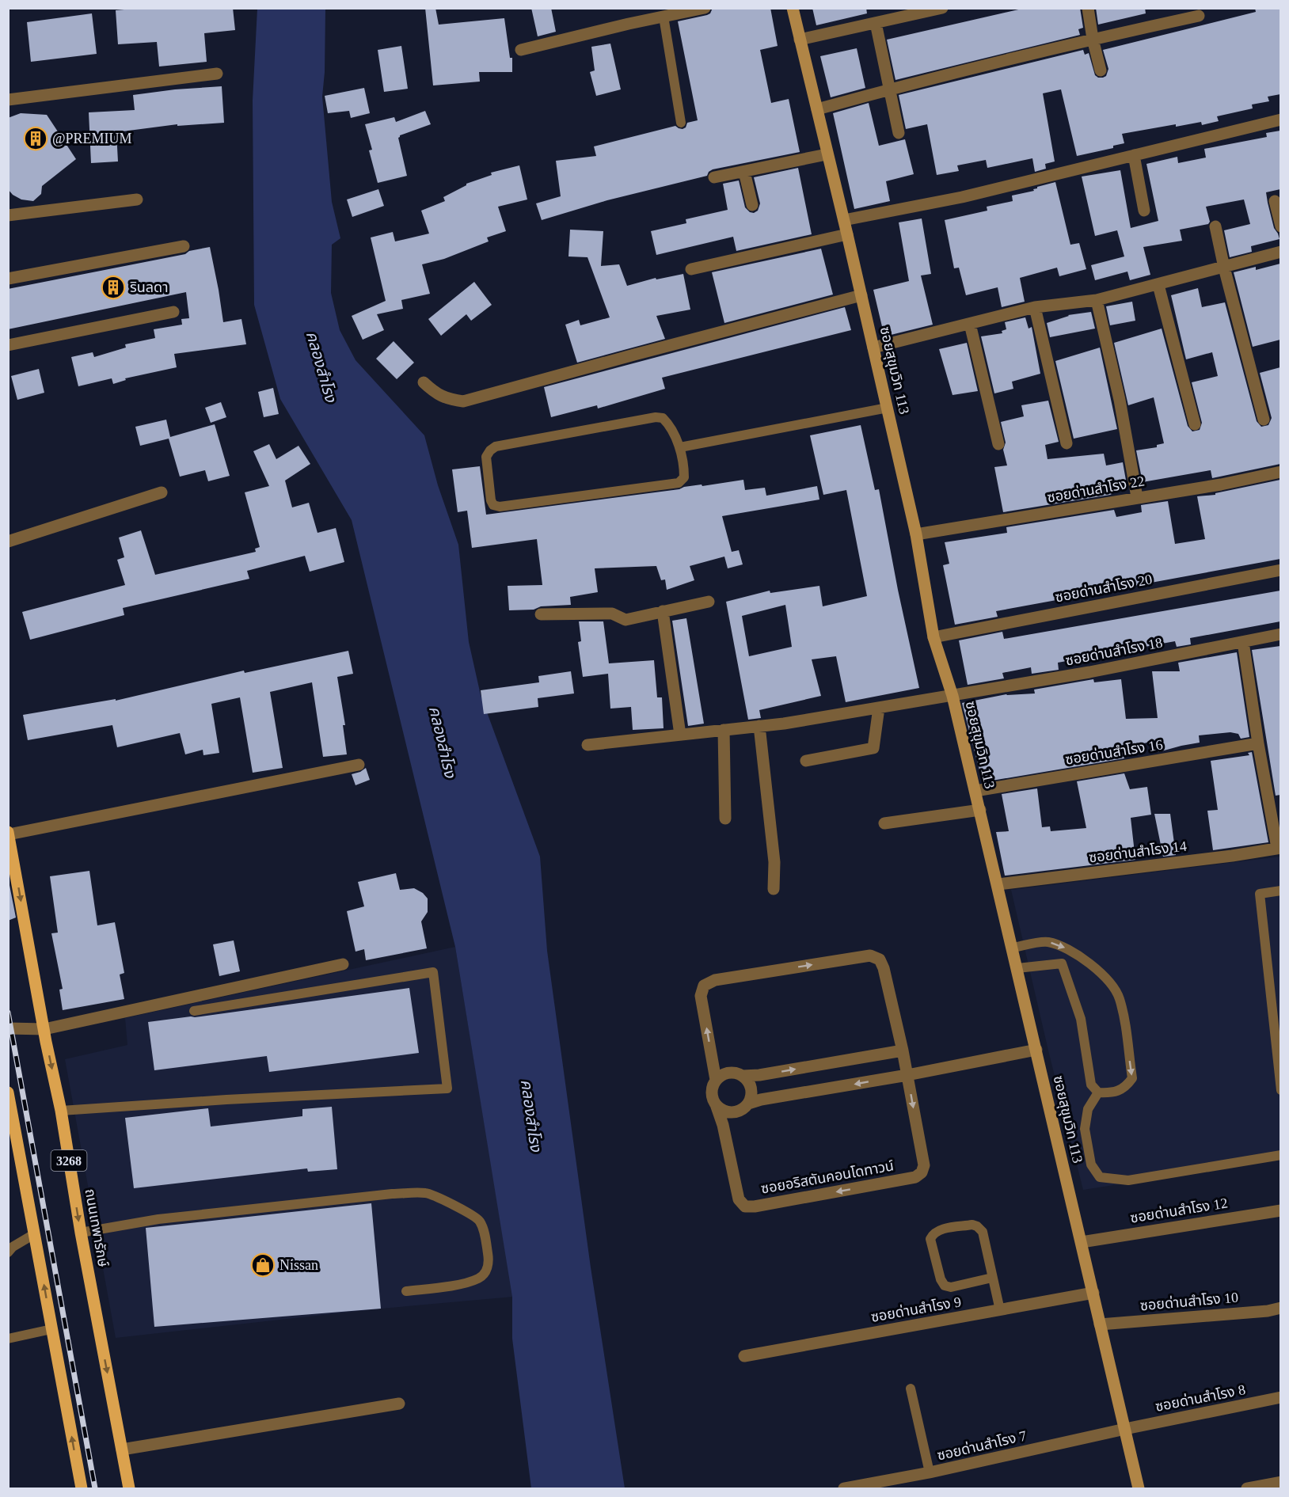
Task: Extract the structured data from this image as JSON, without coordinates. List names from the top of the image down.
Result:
{
  "streets": {
    "main road": ["ซอยสุขุมวิท 113", "3268", "ถนนเทพารักษ์"],
    "street": [
      "ซอยด่านสำโรง 22",
      "ซอยด่านสำโรง 20",
      "ซอยด่านสำโรง 18",
      "ซอยด่านสำโรง 16",
      "ซอยด่านสำโรง 14",
      "ซอยอริสตันคอนโดทาวน์",
      "ซอยด่านสำโรง 12",
      "ซอยด่านสำโรง 10",
      "ซอยด่านสำโรง 9",
      "ซอยด่านสำโรง 8",
      "ซอยด่านสำโรง 7"
    ]
  },
  "crossings": [
    ["ซอยสุขุมวิท 113", "ซอยด่านสำโรง 22"],
    ["ซอยสุขุมวิท 113", "ซอยด่านสำโรง 20"],
    ["ซอยสุขุมวิท 113", "ซอยด่านสำโรง 18"],
    ["ซอยสุขุมวิท 113", "ซอยด่านสำโรง 16"],
    ["ซอยสุขุมวิท 113", "ซอยด่านสำโรง 14"],
    ["ซอยสุขุมวิท 113", "ซอยด่านสำโรง 12"],
    ["ซอยสุขุมวิท 113", "ซอยด่านสำโรง 10"],
    ["ซอยสุขุมวิท 113", "ซอยด่านสำโรง 9"],
    ["ซอยสุขุมวิท 113", "ซอยด่านสำโรง 8"],
    ["ซอยสุขุมวิท 113", "ซอยด่านสำโรง 7"],
    ["ซอยด่านสำโรง 8", "ซอยด่านสำโรง 7"]
  ],
  "water": ["คลองสำโรง"],
  "places": {
    "building": ["@PREMIUM", "รินลดา"],
    "shop": ["Nissan"]
  }
}
